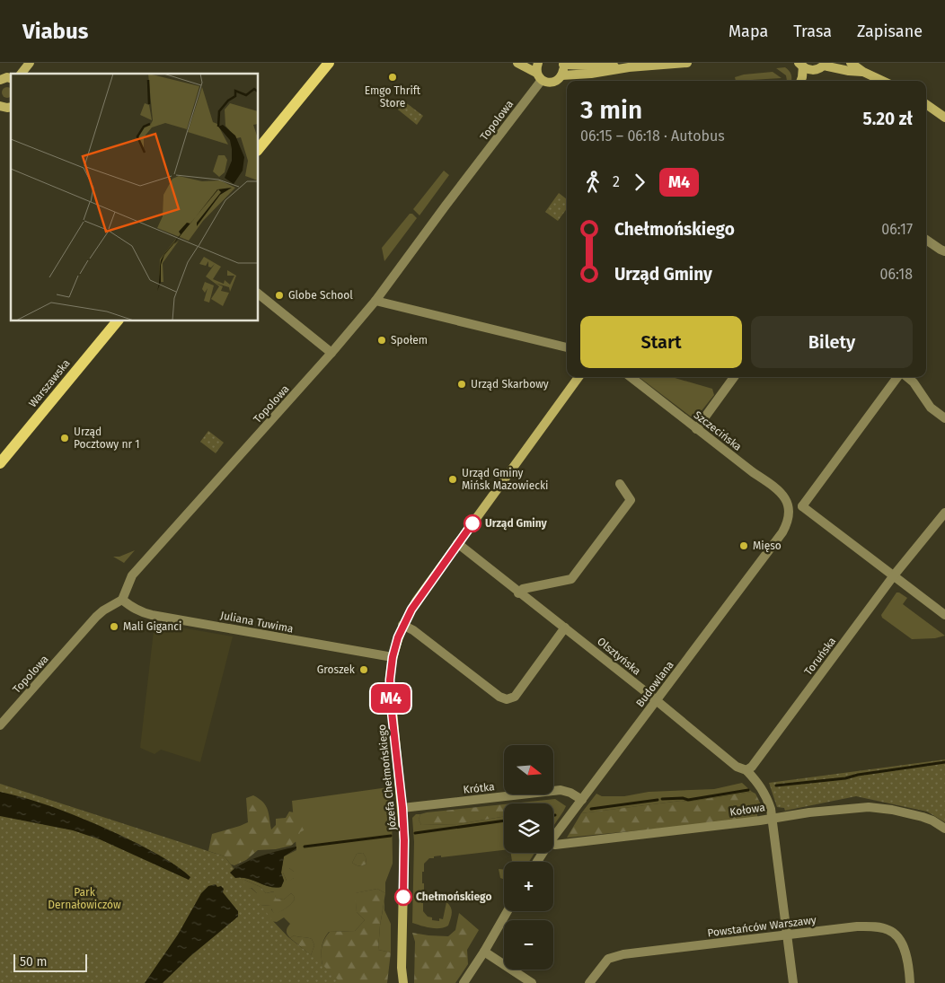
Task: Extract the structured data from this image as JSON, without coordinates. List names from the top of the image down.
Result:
{
  "streets": {
    "main road": ["Warszawska"],
    "street": [
      "Topolowa",
      "Szczecińska",
      "Juliana Tuwima",
      "Olsztyńska",
      "Toruńska",
      "Budowlana",
      "Józefa Chełmońskiego",
      "Krótka",
      "Kołowa",
      "Powstańców Warszawy"
    ]
  },
  "crossings": [
    ["Topolowa", "Juliana Tuwima"],
    ["Szczecińska", "Budowlana"],
    ["Juliana Tuwima", "Józefa Chełmońskiego"],
    ["Olsztyńska", "Toruńska"],
    ["Olsztyńska", "Budowlana"],
    ["Olsztyńska", "Józefa Chełmońskiego"],
    ["Budowlana", "Krótka"],
    ["Józefa Chełmońskiego", "Krótka"]
  ],
  "parks": ["Park Dernałowiczów"],
  "places": [
    "Emgo Thrift Store",
    "Globe School",
    "Społem",
    "Urząd Skarbowy",
    "Urząd Pocztowy nr 1",
    "Urząd Gminy Mińsk Mazowiecki",
    "Urząd Gminy",
    "Mięso",
    "Mali Giganci",
    "Groszek",
    "Chełmońskiego"
  ],
  "lines": ["bus line M4"],
  "scale_bar": "50 m",
  "north": "right",
  "page": {
    "header": "Viabus",
    "nav": ["Mapa", "Trasa", "Zapisane"],
    "on_map": "M4",
    "heading": ["3 min", "06:15 – 06:18 · Autobus", "5.20 zł"],
    "legs": ["2", "M4"],
    "list": [
      {
        "name": "Chełmońskiego",
        "value": "06:17"
      },
      {
        "name": "Urząd Gminy",
        "value": "06:18"
      }
    ],
    "buttons": ["Start", "Bilety"],
    "map_buttons": ["+", "−"],
    "scale": "50 m"
  }
}
